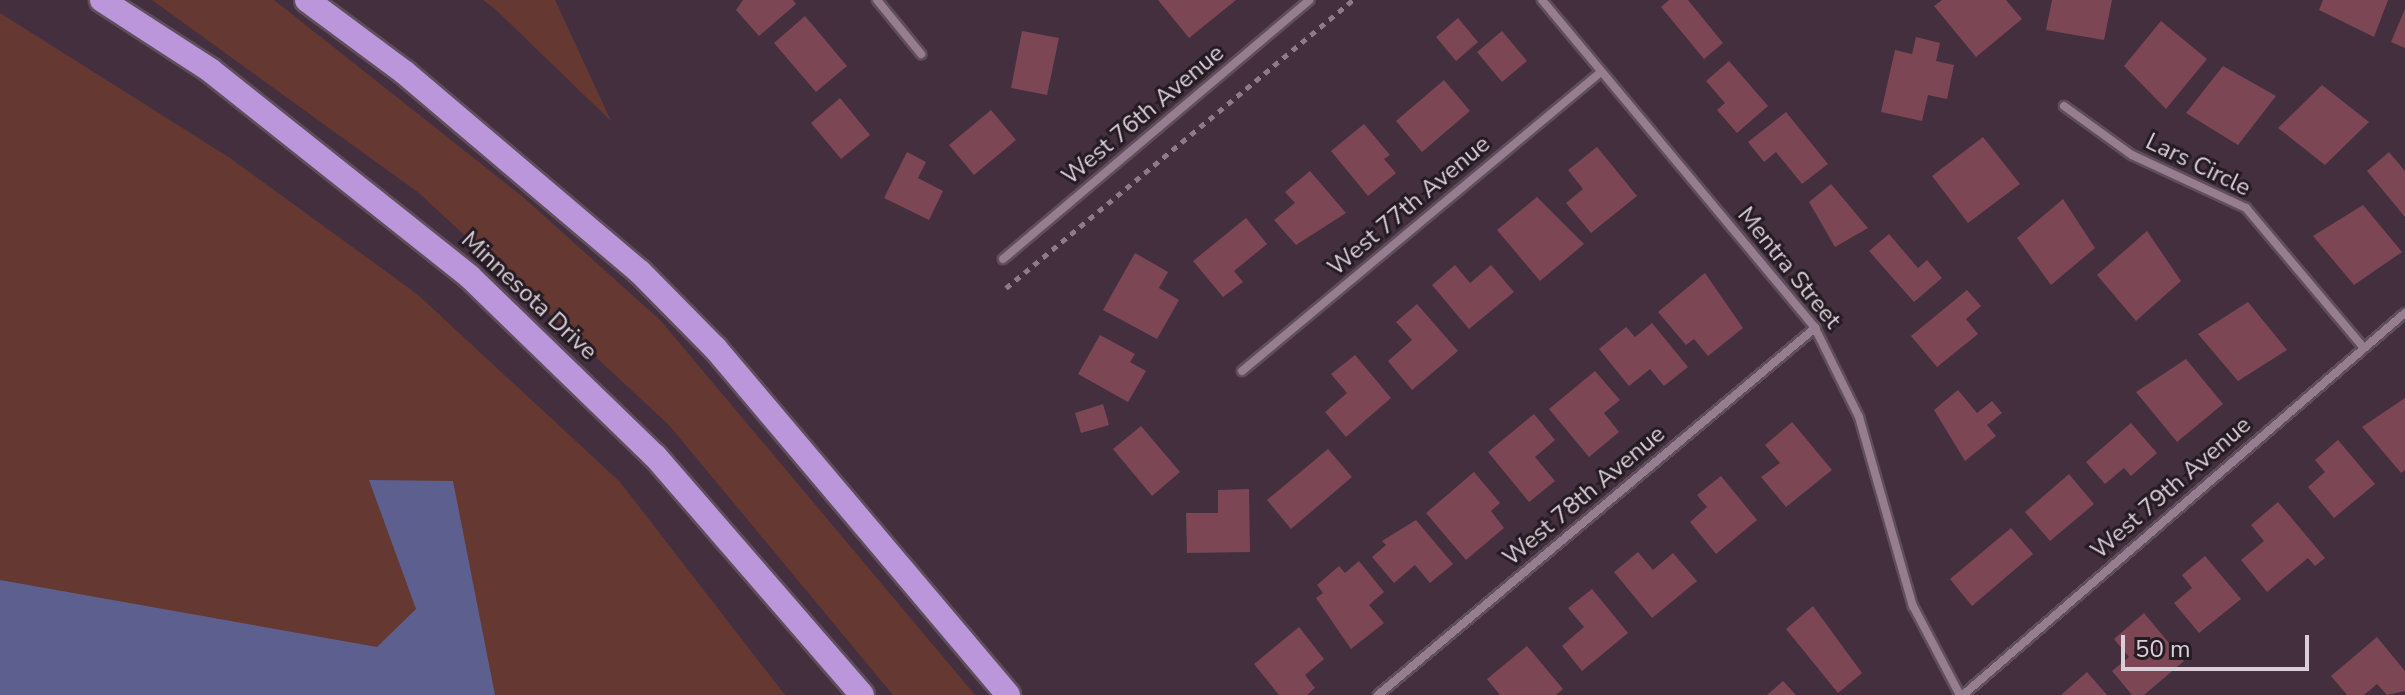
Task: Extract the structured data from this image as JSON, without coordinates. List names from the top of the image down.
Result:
{
  "streets": {
    "highway": ["Minnesota Drive"],
    "street": [
      "West 76th Avenue",
      "Lars Circle",
      "West 77th Avenue",
      "Mentra Street",
      "West 79th Avenue",
      "West 78th Avenue"
    ]
  },
  "crossings": [
    ["Lars Circle", "West 79th Avenue"],
    ["West 77th Avenue", "Mentra Street"],
    ["Mentra Street", "West 79th Avenue"],
    ["Mentra Street", "West 78th Avenue"]
  ],
  "scale_bar": "50 m"
}
